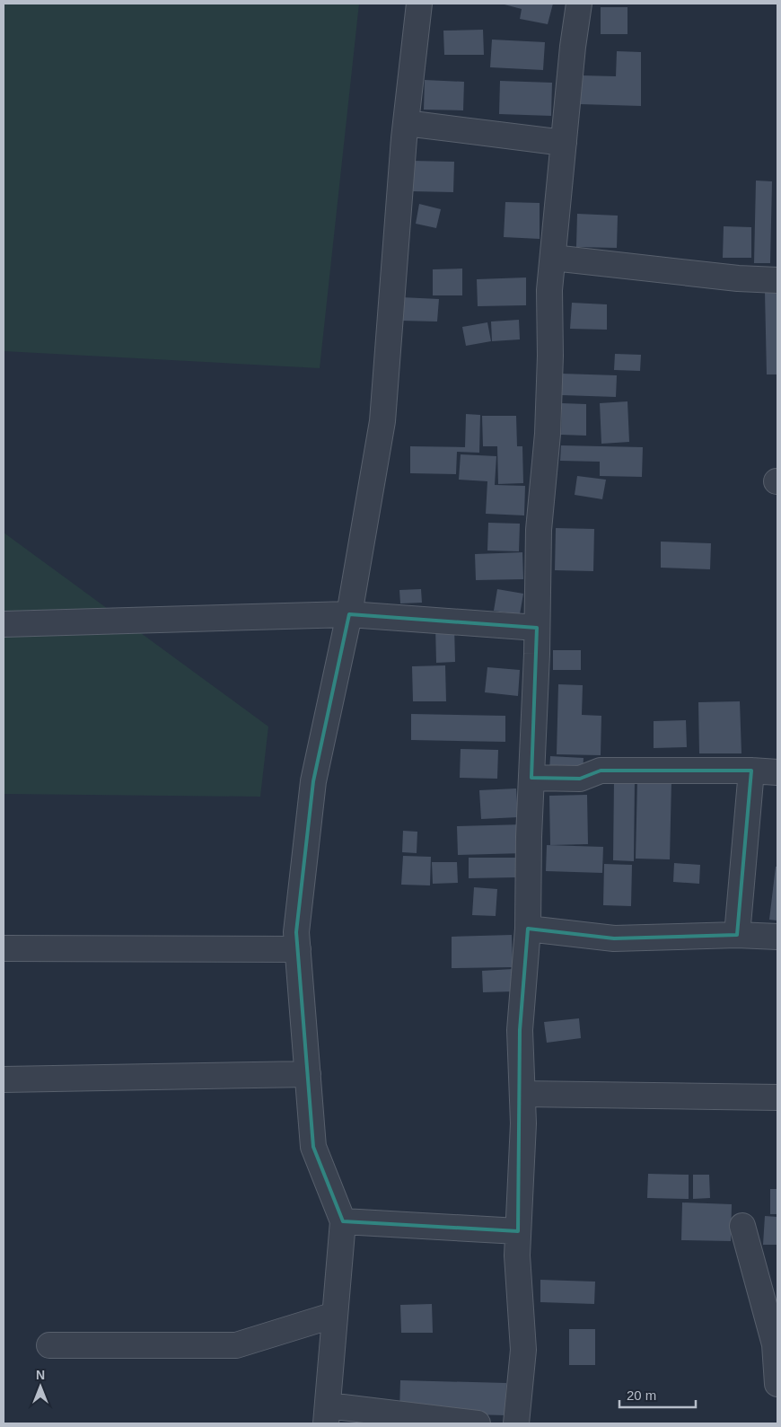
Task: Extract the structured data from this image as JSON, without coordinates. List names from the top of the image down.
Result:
{
  "scale_bar": "20 m",
  "north": "top"
}
